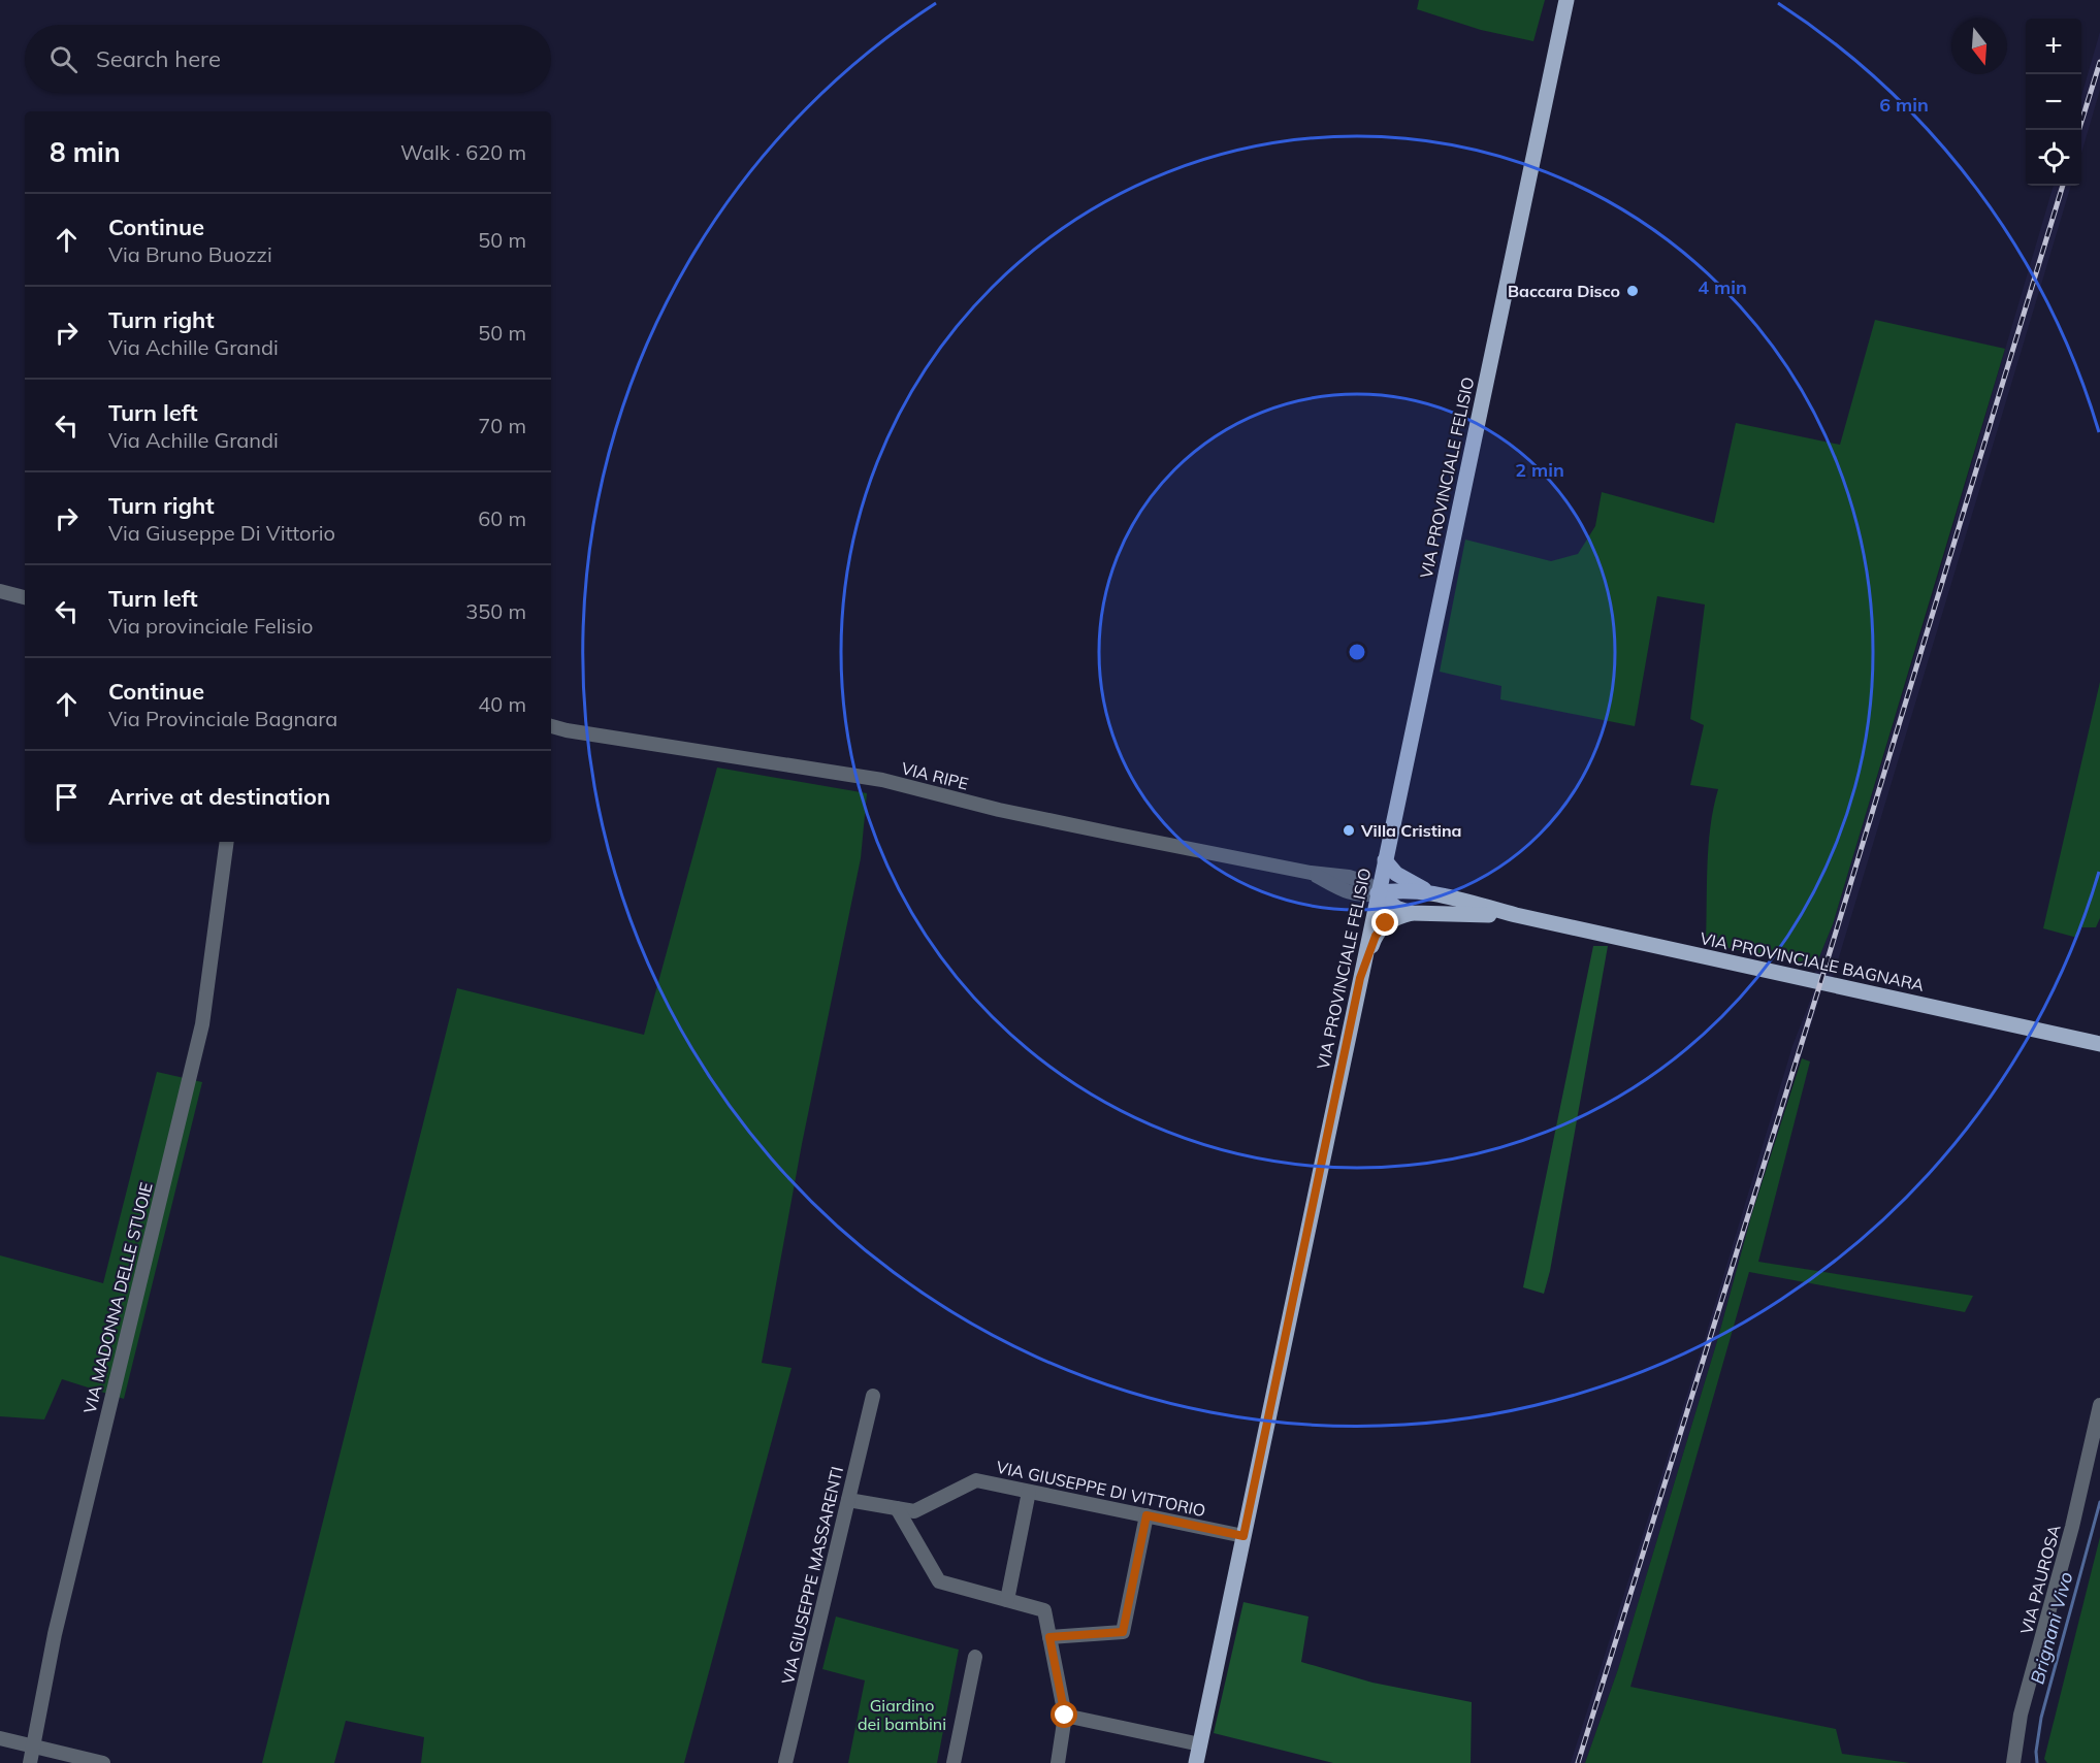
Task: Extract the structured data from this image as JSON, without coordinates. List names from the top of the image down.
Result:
{
  "streets": {
    "main road": ["VIA PROVINCIALE FELISIO", "VIA PROVINCIALE BAGNARA"],
    "street": [
      "VIA RIPE",
      "VIA MADONNA DELLE STUOIE",
      "VIA GIUSEPPE DI VITTORIO",
      "VIA GIUSEPPE MASSARENTI",
      "VIA PAUROSA"
    ]
  },
  "crossings": [
    ["VIA PROVINCIALE FELISIO", "VIA RIPE"],
    ["VIA PROVINCIALE FELISIO", "VIA PROVINCIALE BAGNARA"],
    ["VIA PROVINCIALE FELISIO", "VIA GIUSEPPE DI VITTORIO"],
    ["VIA RIPE", "VIA PROVINCIALE BAGNARA"],
    ["VIA GIUSEPPE DI VITTORIO", "VIA GIUSEPPE MASSARENTI"]
  ],
  "water": ["Brignani Vivo"],
  "parks": ["Giardino dei bambini"],
  "places": ["Baccara Disco", "Villa Cristina"],
  "north": "bottom",
  "page": {
    "map_buttons": ["+", "−"],
    "search": "Search here",
    "heading": ["8 min", "Walk · 620 m"],
    "list": [
      ["Continue", "Via Bruno Buozzi", "50 m"],
      ["Turn right", "Via Achille Grandi", "50 m"],
      ["Turn left", "Via Achille Grandi", "70 m"],
      ["Turn right", "Via Giuseppe Di Vittorio", "60 m"],
      ["Turn left", "Via provinciale Felisio", "350 m"],
      ["Continue", "Via Provinciale Bagnara", "40 m"],
      "Arrive at destination"
    ]
  },
  "rings": ["6 min", "4 min", "2 min"]
}
